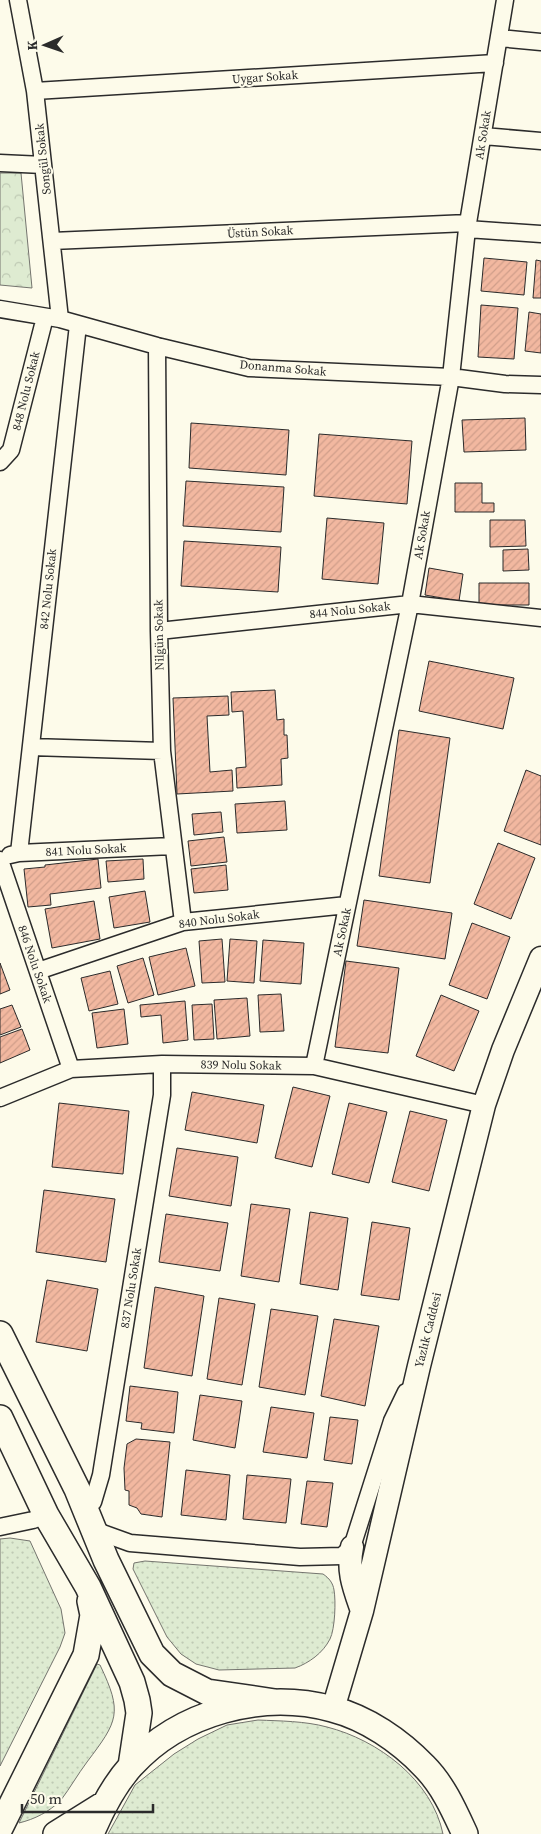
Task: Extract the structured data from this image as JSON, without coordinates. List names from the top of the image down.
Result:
{
  "streets": {
    "main road": ["Yazlık Caddesi"],
    "street": [
      "Uygar Sokak",
      "Ak Sokak",
      "Songül Sokak",
      "Üstün Sokak",
      "Donanma Sokak",
      "848 Nolu Sokak",
      "842 Nolu Sokak",
      "844 Nolu Sokak",
      "Nilgün Sokak",
      "841 Nolu Sokak",
      "840 Nolu Sokak",
      "846 Nolu Sokak",
      "839 Nolu Sokak",
      "837 Nolu Sokak"
    ]
  },
  "crossings": [
    ["Uygar Sokak", "Ak Sokak"],
    ["Uygar Sokak", "Songül Sokak"],
    ["Ak Sokak", "Üstün Sokak"],
    ["Ak Sokak", "Donanma Sokak"],
    ["Ak Sokak", "844 Nolu Sokak"],
    ["Ak Sokak", "840 Nolu Sokak"],
    ["Ak Sokak", "839 Nolu Sokak"],
    ["Songül Sokak", "Üstün Sokak"],
    ["Songül Sokak", "Donanma Sokak"],
    ["Songül Sokak", "848 Nolu Sokak"],
    ["Donanma Sokak", "848 Nolu Sokak"],
    ["Donanma Sokak", "842 Nolu Sokak"],
    ["Donanma Sokak", "Nilgün Sokak"],
    ["842 Nolu Sokak", "841 Nolu Sokak"],
    ["844 Nolu Sokak", "Nilgün Sokak"],
    ["Nilgün Sokak", "841 Nolu Sokak"],
    ["Nilgün Sokak", "840 Nolu Sokak"],
    ["841 Nolu Sokak", "846 Nolu Sokak"],
    ["840 Nolu Sokak", "846 Nolu Sokak"],
    ["846 Nolu Sokak", "839 Nolu Sokak"],
    ["839 Nolu Sokak", "837 Nolu Sokak"],
    ["839 Nolu Sokak", "Yazlık Caddesi"]
  ],
  "scale_bar": "50 m",
  "north": "left"
}
